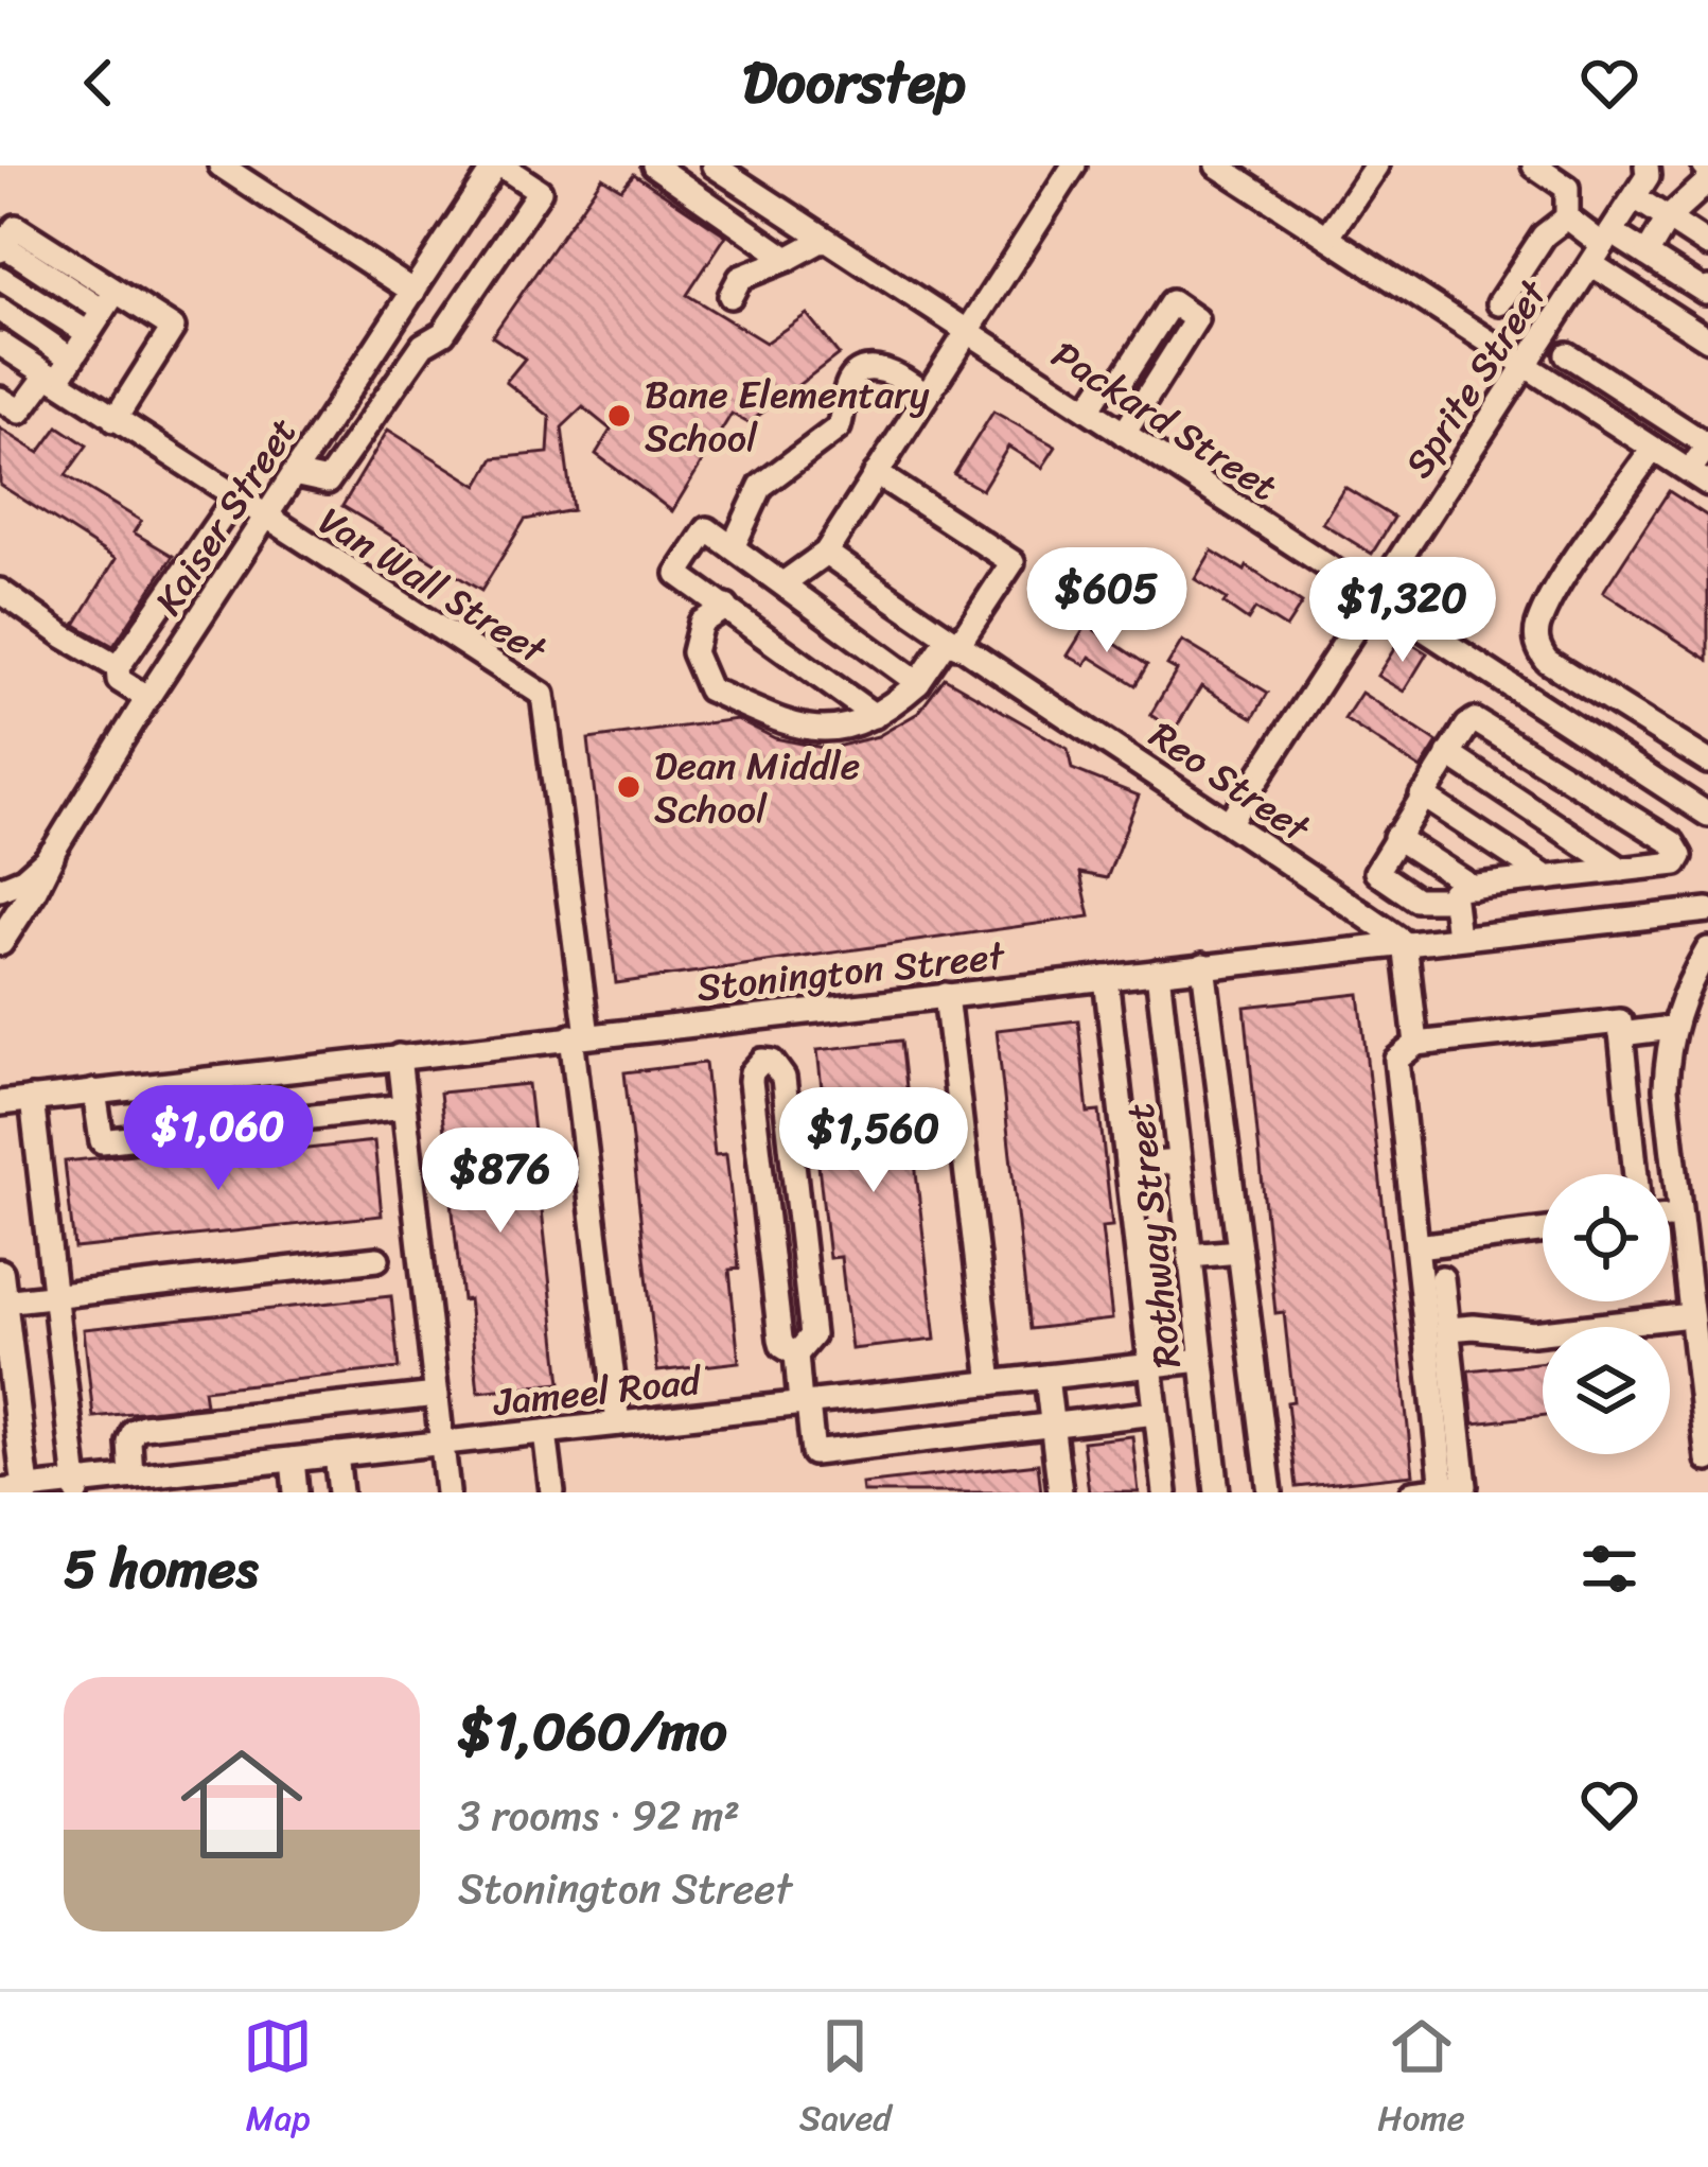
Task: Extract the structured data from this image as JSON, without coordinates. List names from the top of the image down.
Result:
{
  "streets": {
    "street": [
      "Sprite Street",
      "Packard Street",
      "Kaiser Street",
      "Van Wall Street",
      "Reo Street",
      "Stonington Street",
      "Rothway Street",
      "Jameel Road"
    ]
  },
  "crossings": [
    ["Sprite Street", "Packard Street"],
    ["Sprite Street", "Reo Street"],
    ["Kaiser Street", "Van Wall Street"],
    ["Van Wall Street", "Stonington Street"],
    ["Reo Street", "Stonington Street"],
    ["Stonington Street", "Rothway Street"],
    ["Rothway Street", "Jameel Road"]
  ],
  "places": ["Bane Elementary School", "Dean Middle School"],
  "page": {
    "header": "Doorstep",
    "price": [
      "$605",
      "$1,320",
      "$1,060",
      "$1,560",
      "$876"
    ],
    "heading": "5 homes",
    "list": [
      {
        "name": "$1,060/mo",
        "note": "3 rooms · 92 m² · Stonington Street"
      }
    ],
    "tabs": ["Map", "Saved", "Home"]
  }
}
